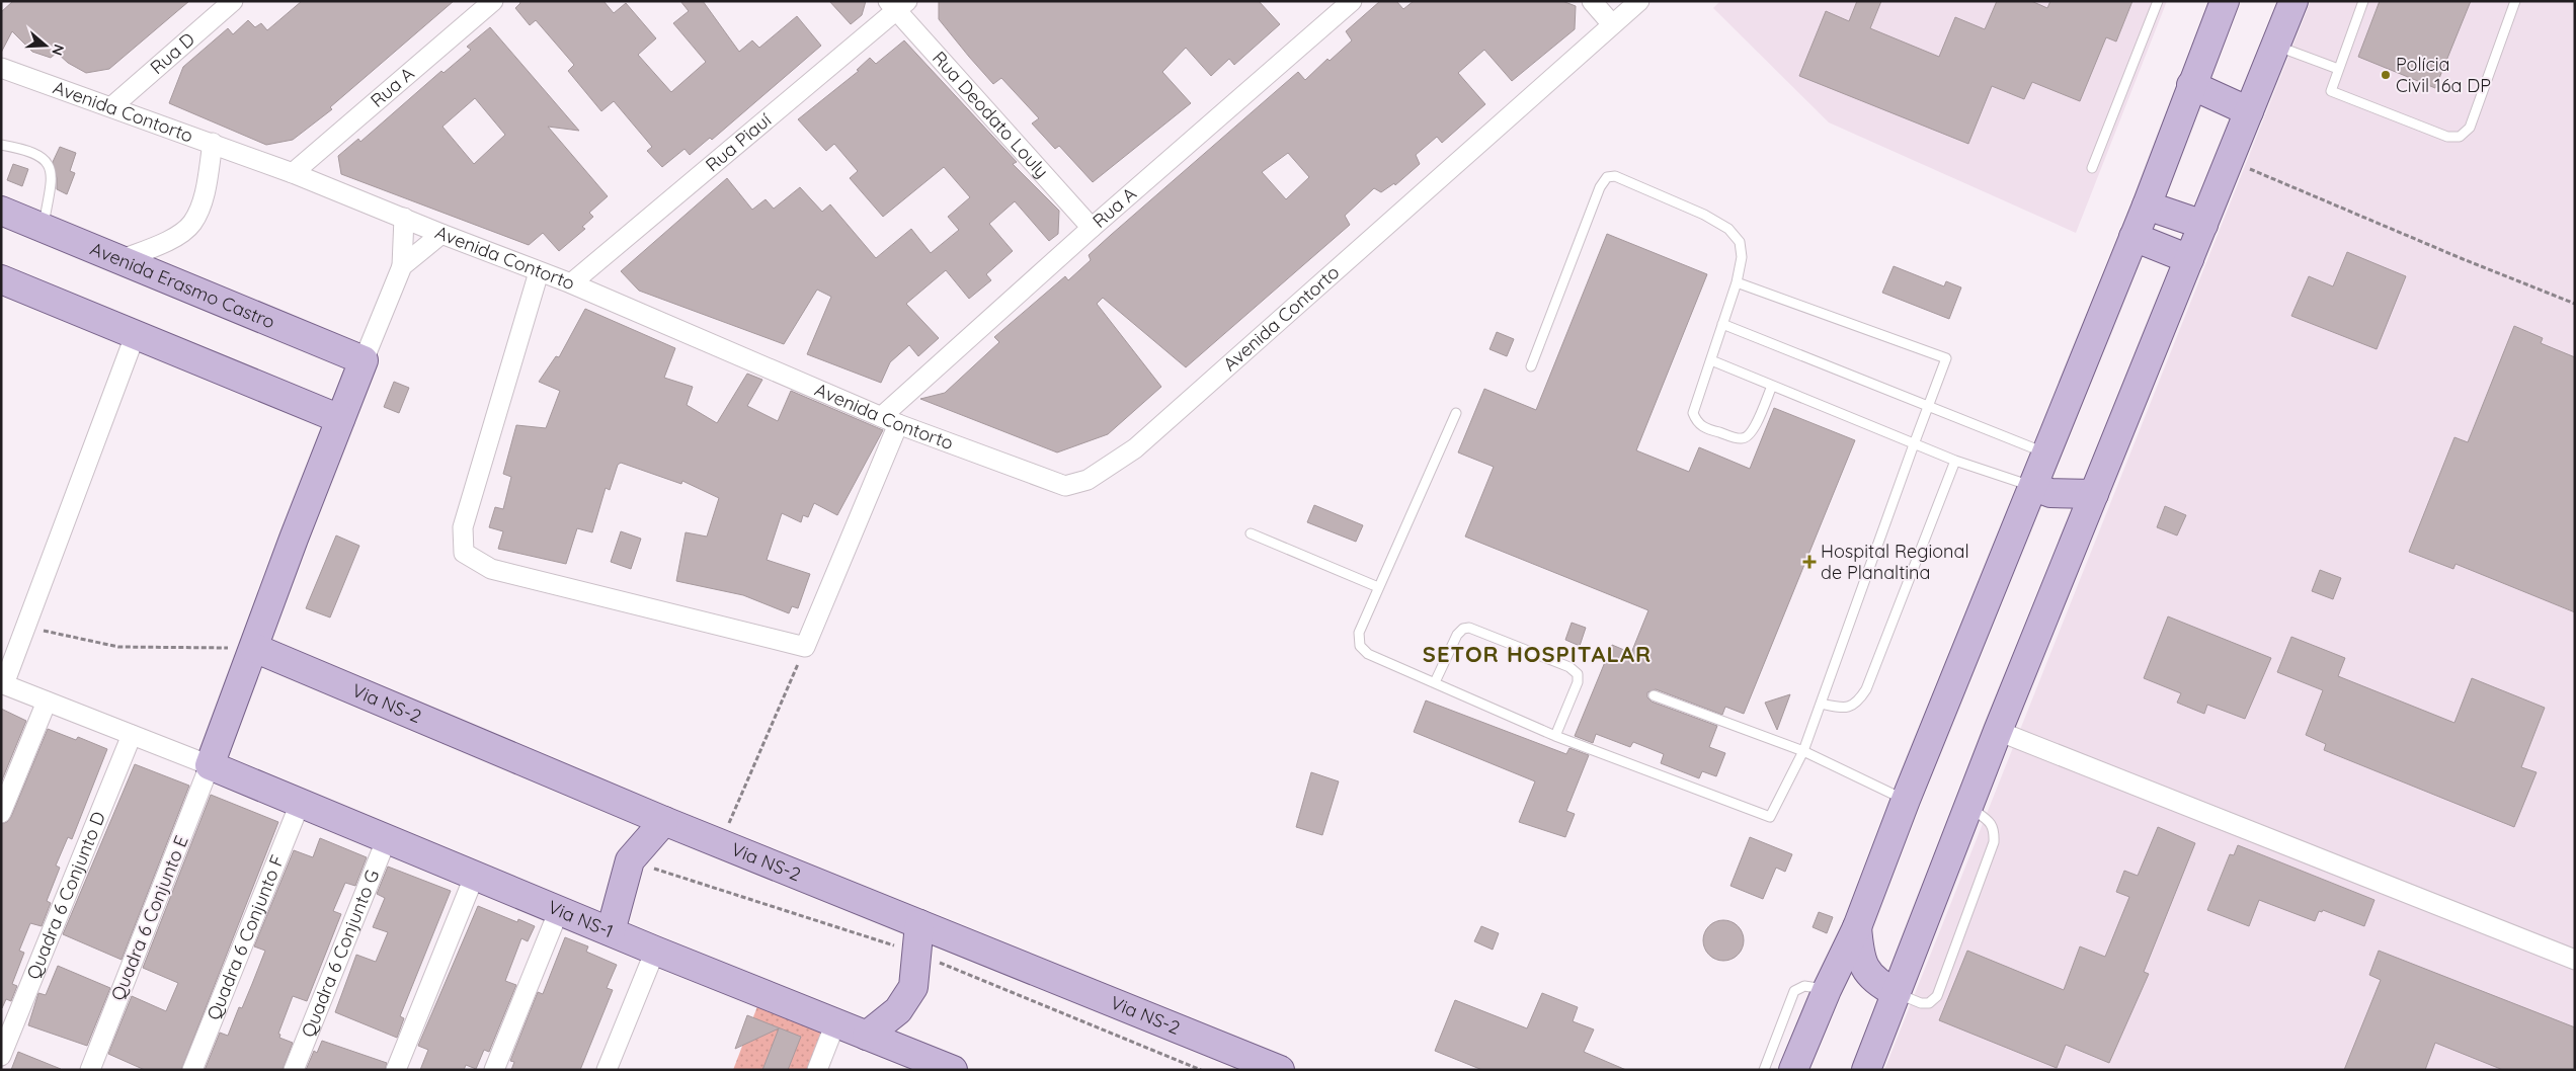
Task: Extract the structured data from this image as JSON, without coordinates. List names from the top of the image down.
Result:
{
  "streets": {
    "main road": ["Avenida Erasmo Castro", "Via NS-2", "Via NS-1"],
    "street": [
      "Rua D",
      "Rua A",
      "Avenida Contorto",
      "Rua Deodato Louly",
      "Rua Piauí",
      "Quadra 6 Conjunto D",
      "Quadra 6 Conjunto E",
      "Quadra 6 Conjunto F",
      "Quadra 6 Conjunto G"
    ]
  },
  "crossings": [
    ["Rua D", "Avenida Contorto"],
    ["Rua A", "Avenida Contorto"],
    ["Rua A", "Rua Deodato Louly"],
    ["Avenida Contorto", "Rua Piauí"],
    ["Rua Deodato Louly", "Rua Piauí"],
    ["Quadra 6 Conjunto E", "Via NS-1"],
    ["Via NS-1", "Quadra 6 Conjunto F"],
    ["Via NS-1", "Quadra 6 Conjunto G"]
  ],
  "districts": ["SETOR HOSPITALAR"],
  "places": {
    "other": ["Polícia Civil 16a DP"],
    "health": ["Hospital Regional de Planaltina"]
  },
  "north": "right"
}
